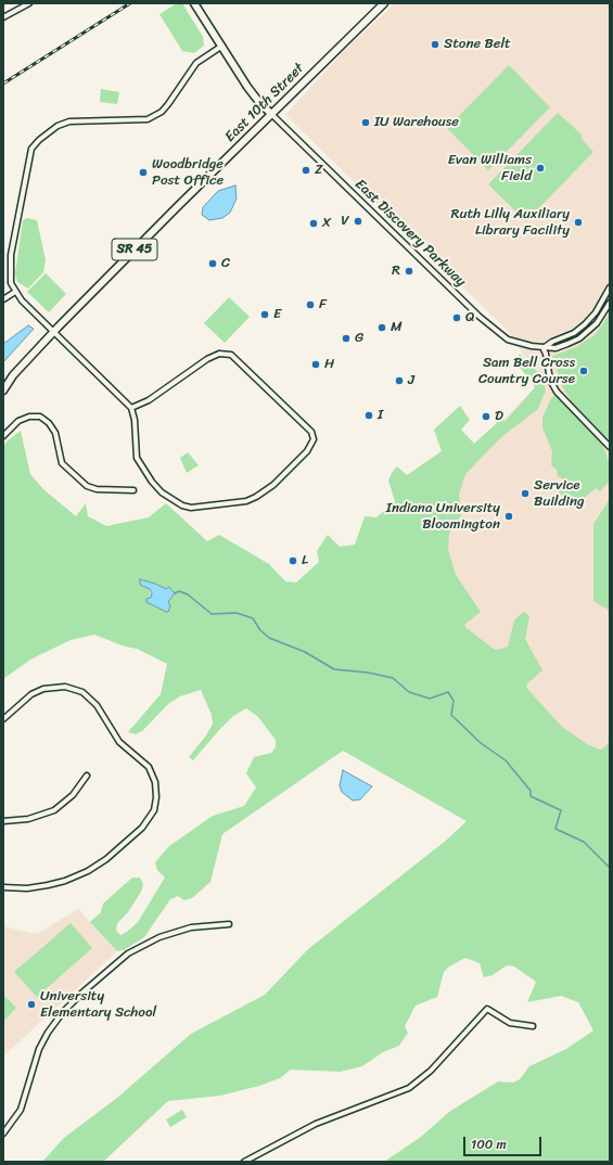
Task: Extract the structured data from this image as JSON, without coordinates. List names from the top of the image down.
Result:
{
  "streets": {
    "main road": ["East 10th Street", "SR 45"],
    "street": ["East Discovery Parkway"]
  },
  "crossings": [
    ["East 10th Street", "East Discovery Parkway"]
  ],
  "places": [
    "Stone Belt",
    "IU Warehouse",
    "Evan Williams Field",
    "Z",
    "Woodbridge Post Office",
    "V",
    "Ruth Lilly Auxiliary Library Facility",
    "X",
    "C",
    "R",
    "F",
    "E",
    "Q",
    "M",
    "G",
    "H",
    "Sam Bell Cross Country Course",
    "J",
    "I",
    "D",
    "Service Building",
    "Indiana University Bloomington",
    "L",
    "University Elementary School"
  ],
  "scale_bar": "100 m"
}
